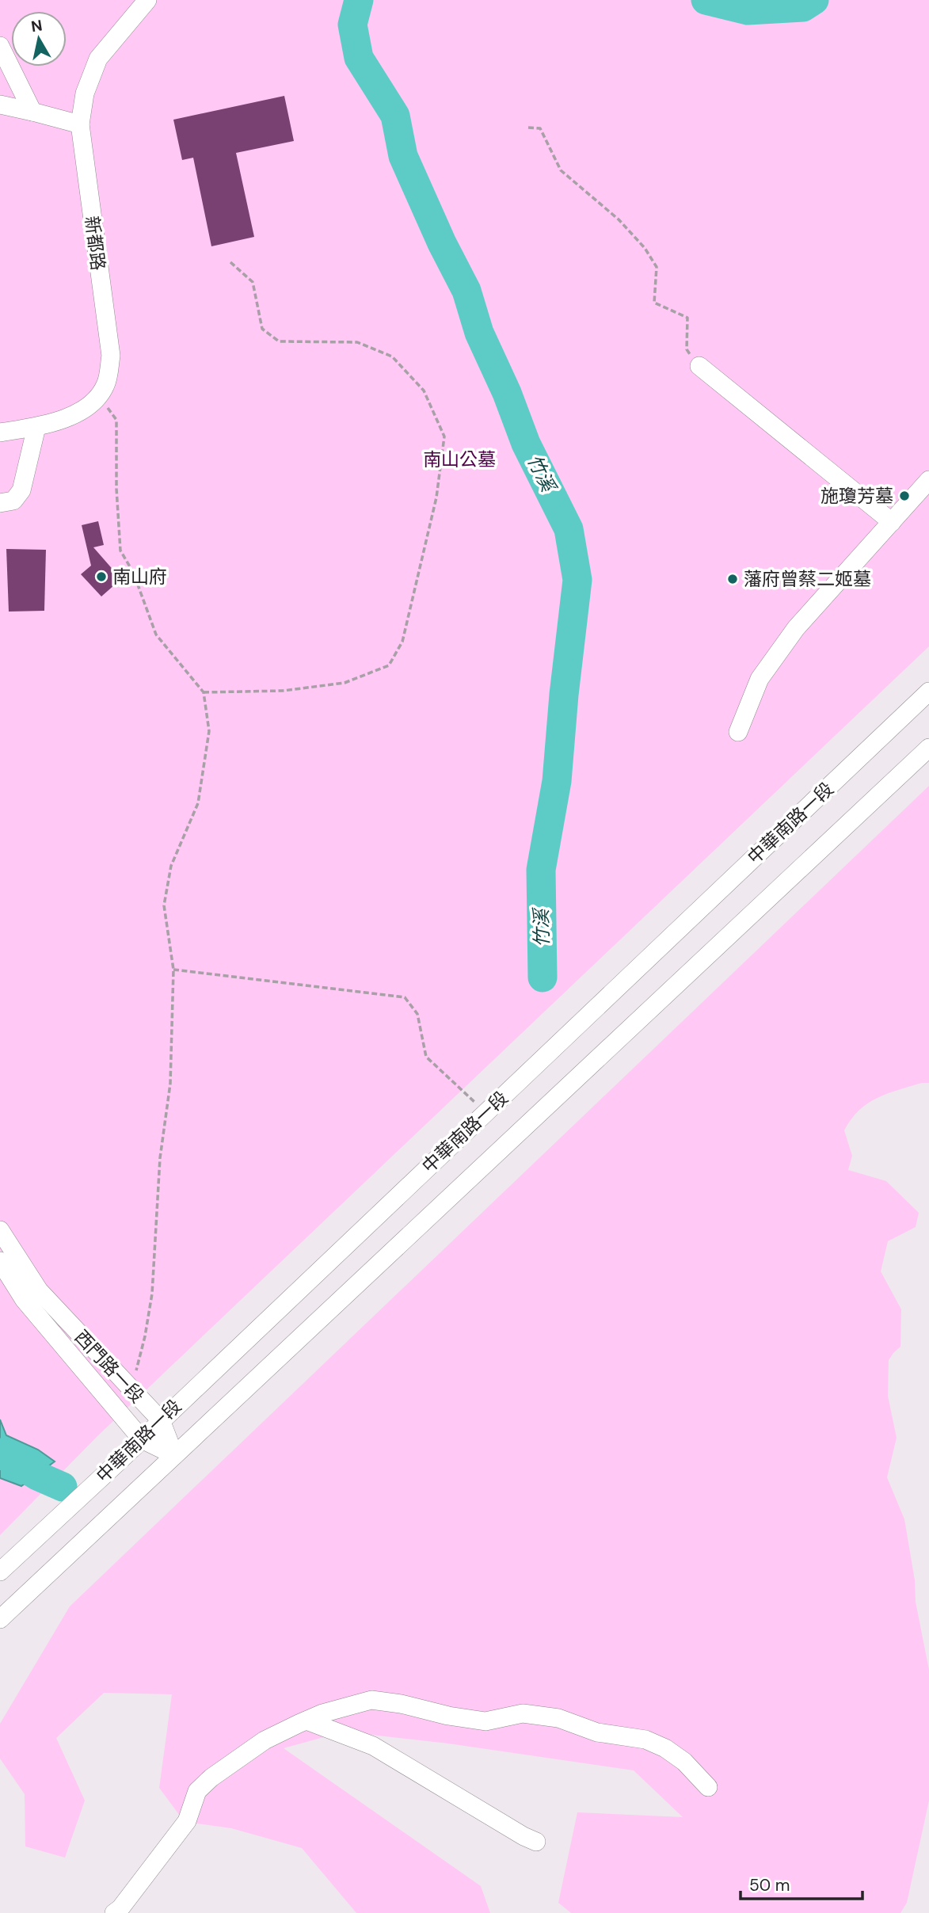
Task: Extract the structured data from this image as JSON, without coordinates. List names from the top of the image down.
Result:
{
  "streets": {
    "street": ["新都路", "中華南路一段", "西門路一段"]
  },
  "crossings": [
    ["中華南路一段", "西門路一段"]
  ],
  "water": ["竹溪"],
  "parks": ["南山公墓"],
  "places": ["施瓊芳墓", "南山府", "藩府曾蔡二姬墓"],
  "scale_bar": "50 m",
  "north": "top"
}
